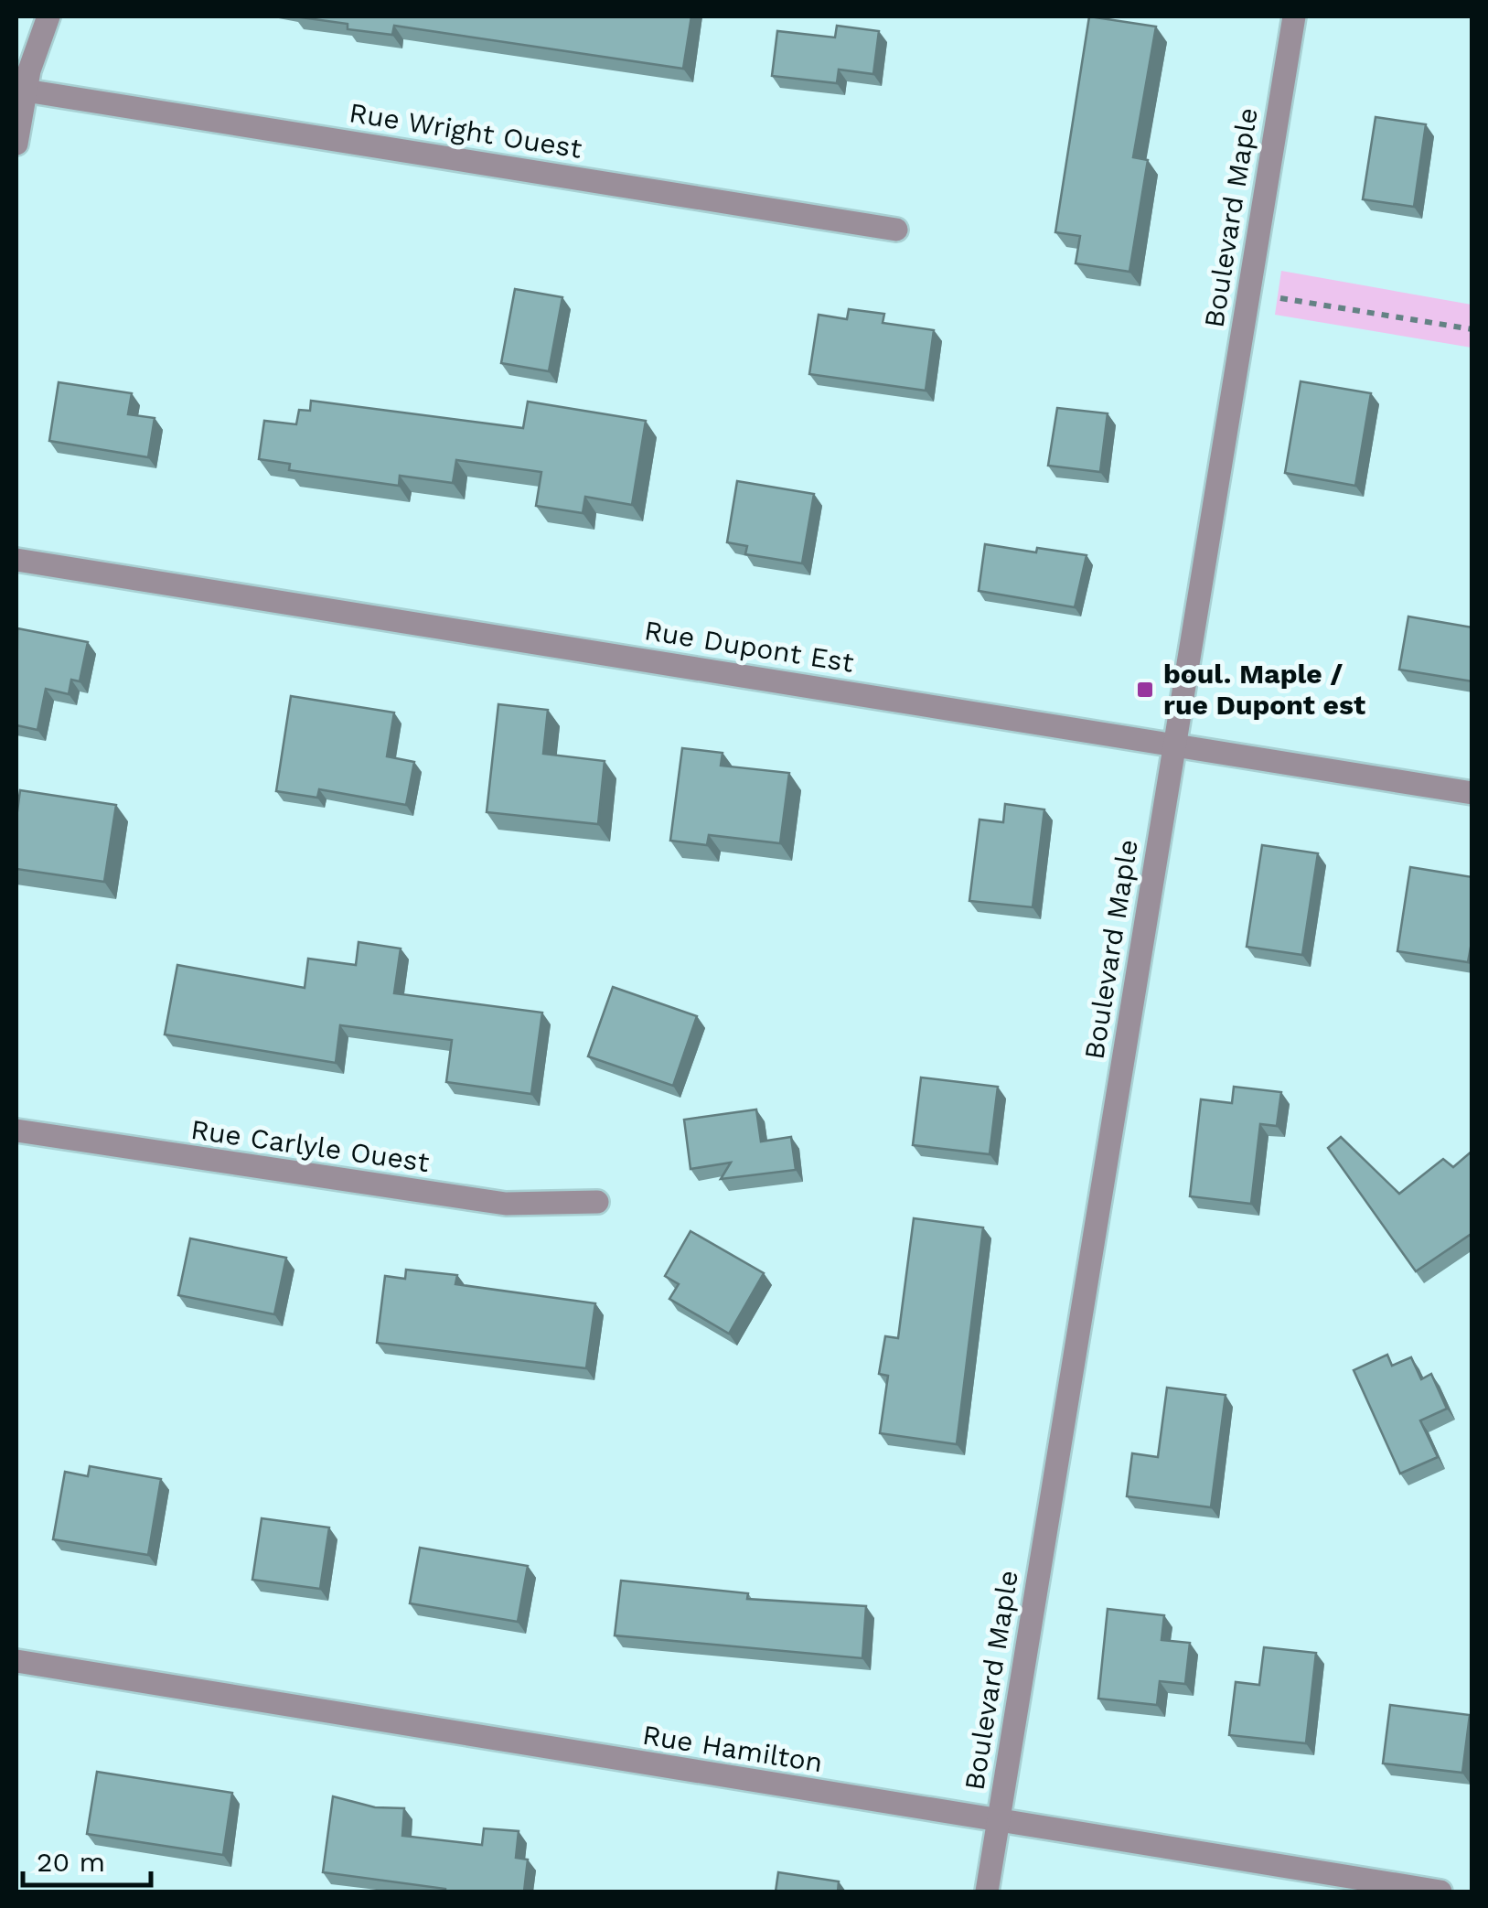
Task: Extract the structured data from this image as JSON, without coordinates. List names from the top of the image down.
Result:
{
  "streets": {
    "street": [
      "Rue Wright Ouest",
      "Boulevard Maple",
      "Rue Dupont Est",
      "Rue Carlyle Ouest",
      "Rue Hamilton"
    ]
  },
  "crossings": [
    ["Boulevard Maple", "Rue Dupont Est"],
    ["Boulevard Maple", "Rue Hamilton"]
  ],
  "places": {
    "transit": ["boul. Maple / rue Dupont est"]
  },
  "scale_bar": "20 m"
}
